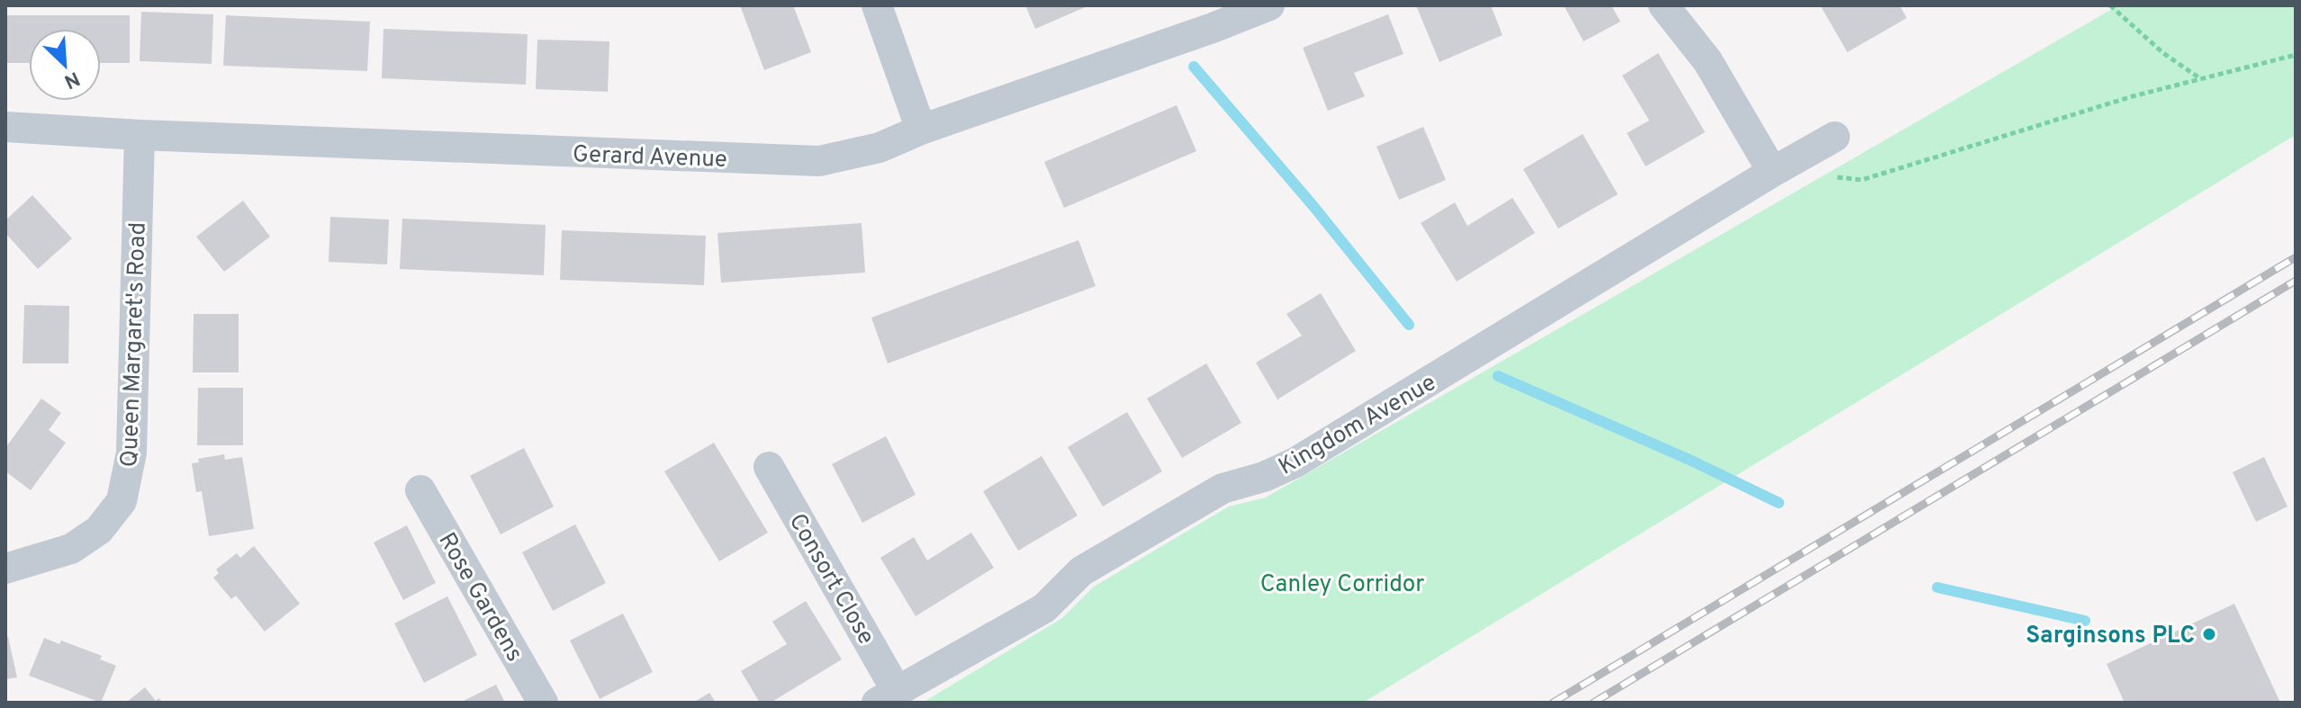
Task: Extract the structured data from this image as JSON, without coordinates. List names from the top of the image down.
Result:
{
  "streets": {
    "street": [
      "Gerard Avenue",
      "Queen Margaret's Road",
      "Kingdom Avenue",
      "Consort Close",
      "Rose Gardens"
    ]
  },
  "crossings": [
    ["Gerard Avenue", "Queen Margaret's Road"],
    ["Kingdom Avenue", "Consort Close"]
  ],
  "parks": ["Canley Corridor"],
  "places": ["Sarginsons PLC"],
  "north": "bottom right"
}
